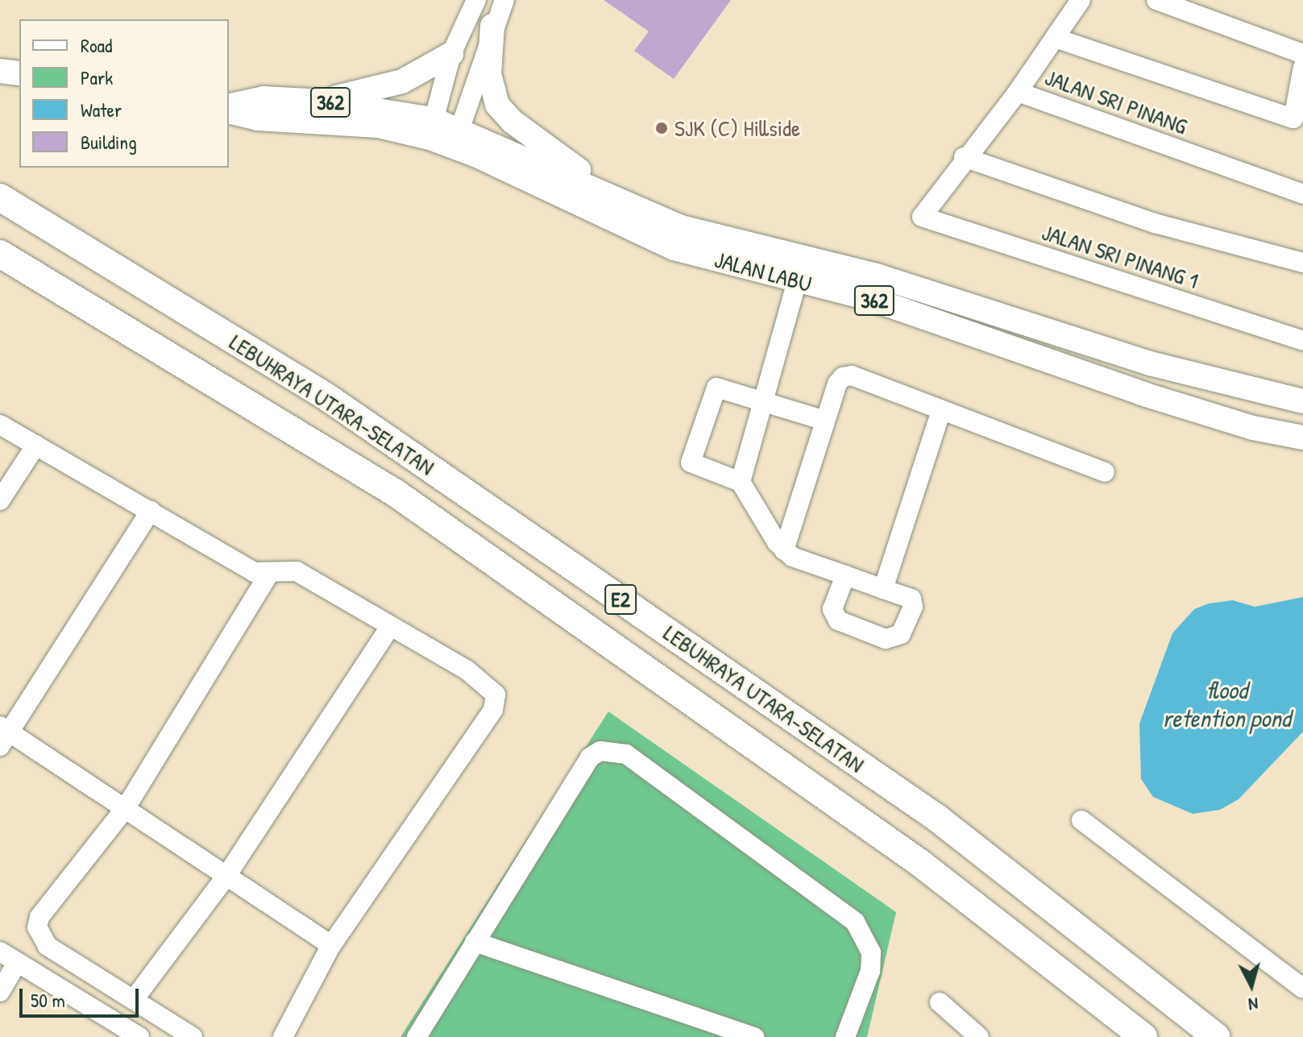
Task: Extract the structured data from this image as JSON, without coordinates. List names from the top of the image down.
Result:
{
  "streets": {
    "highway": ["LEBUHRAYA UTARA–SELATAN", "E2"],
    "main road": ["362", "JALAN LABU"],
    "street": ["JALAN SRI PINANG", "JALAN SRI PINANG 1"]
  },
  "water": ["flood retention pond"],
  "places": ["SJK (C) Hillside"],
  "legend": [
    "Road",
    "Park",
    "Water",
    "Building"
  ],
  "scale_bar": "50 m",
  "north": "bottom"
}
